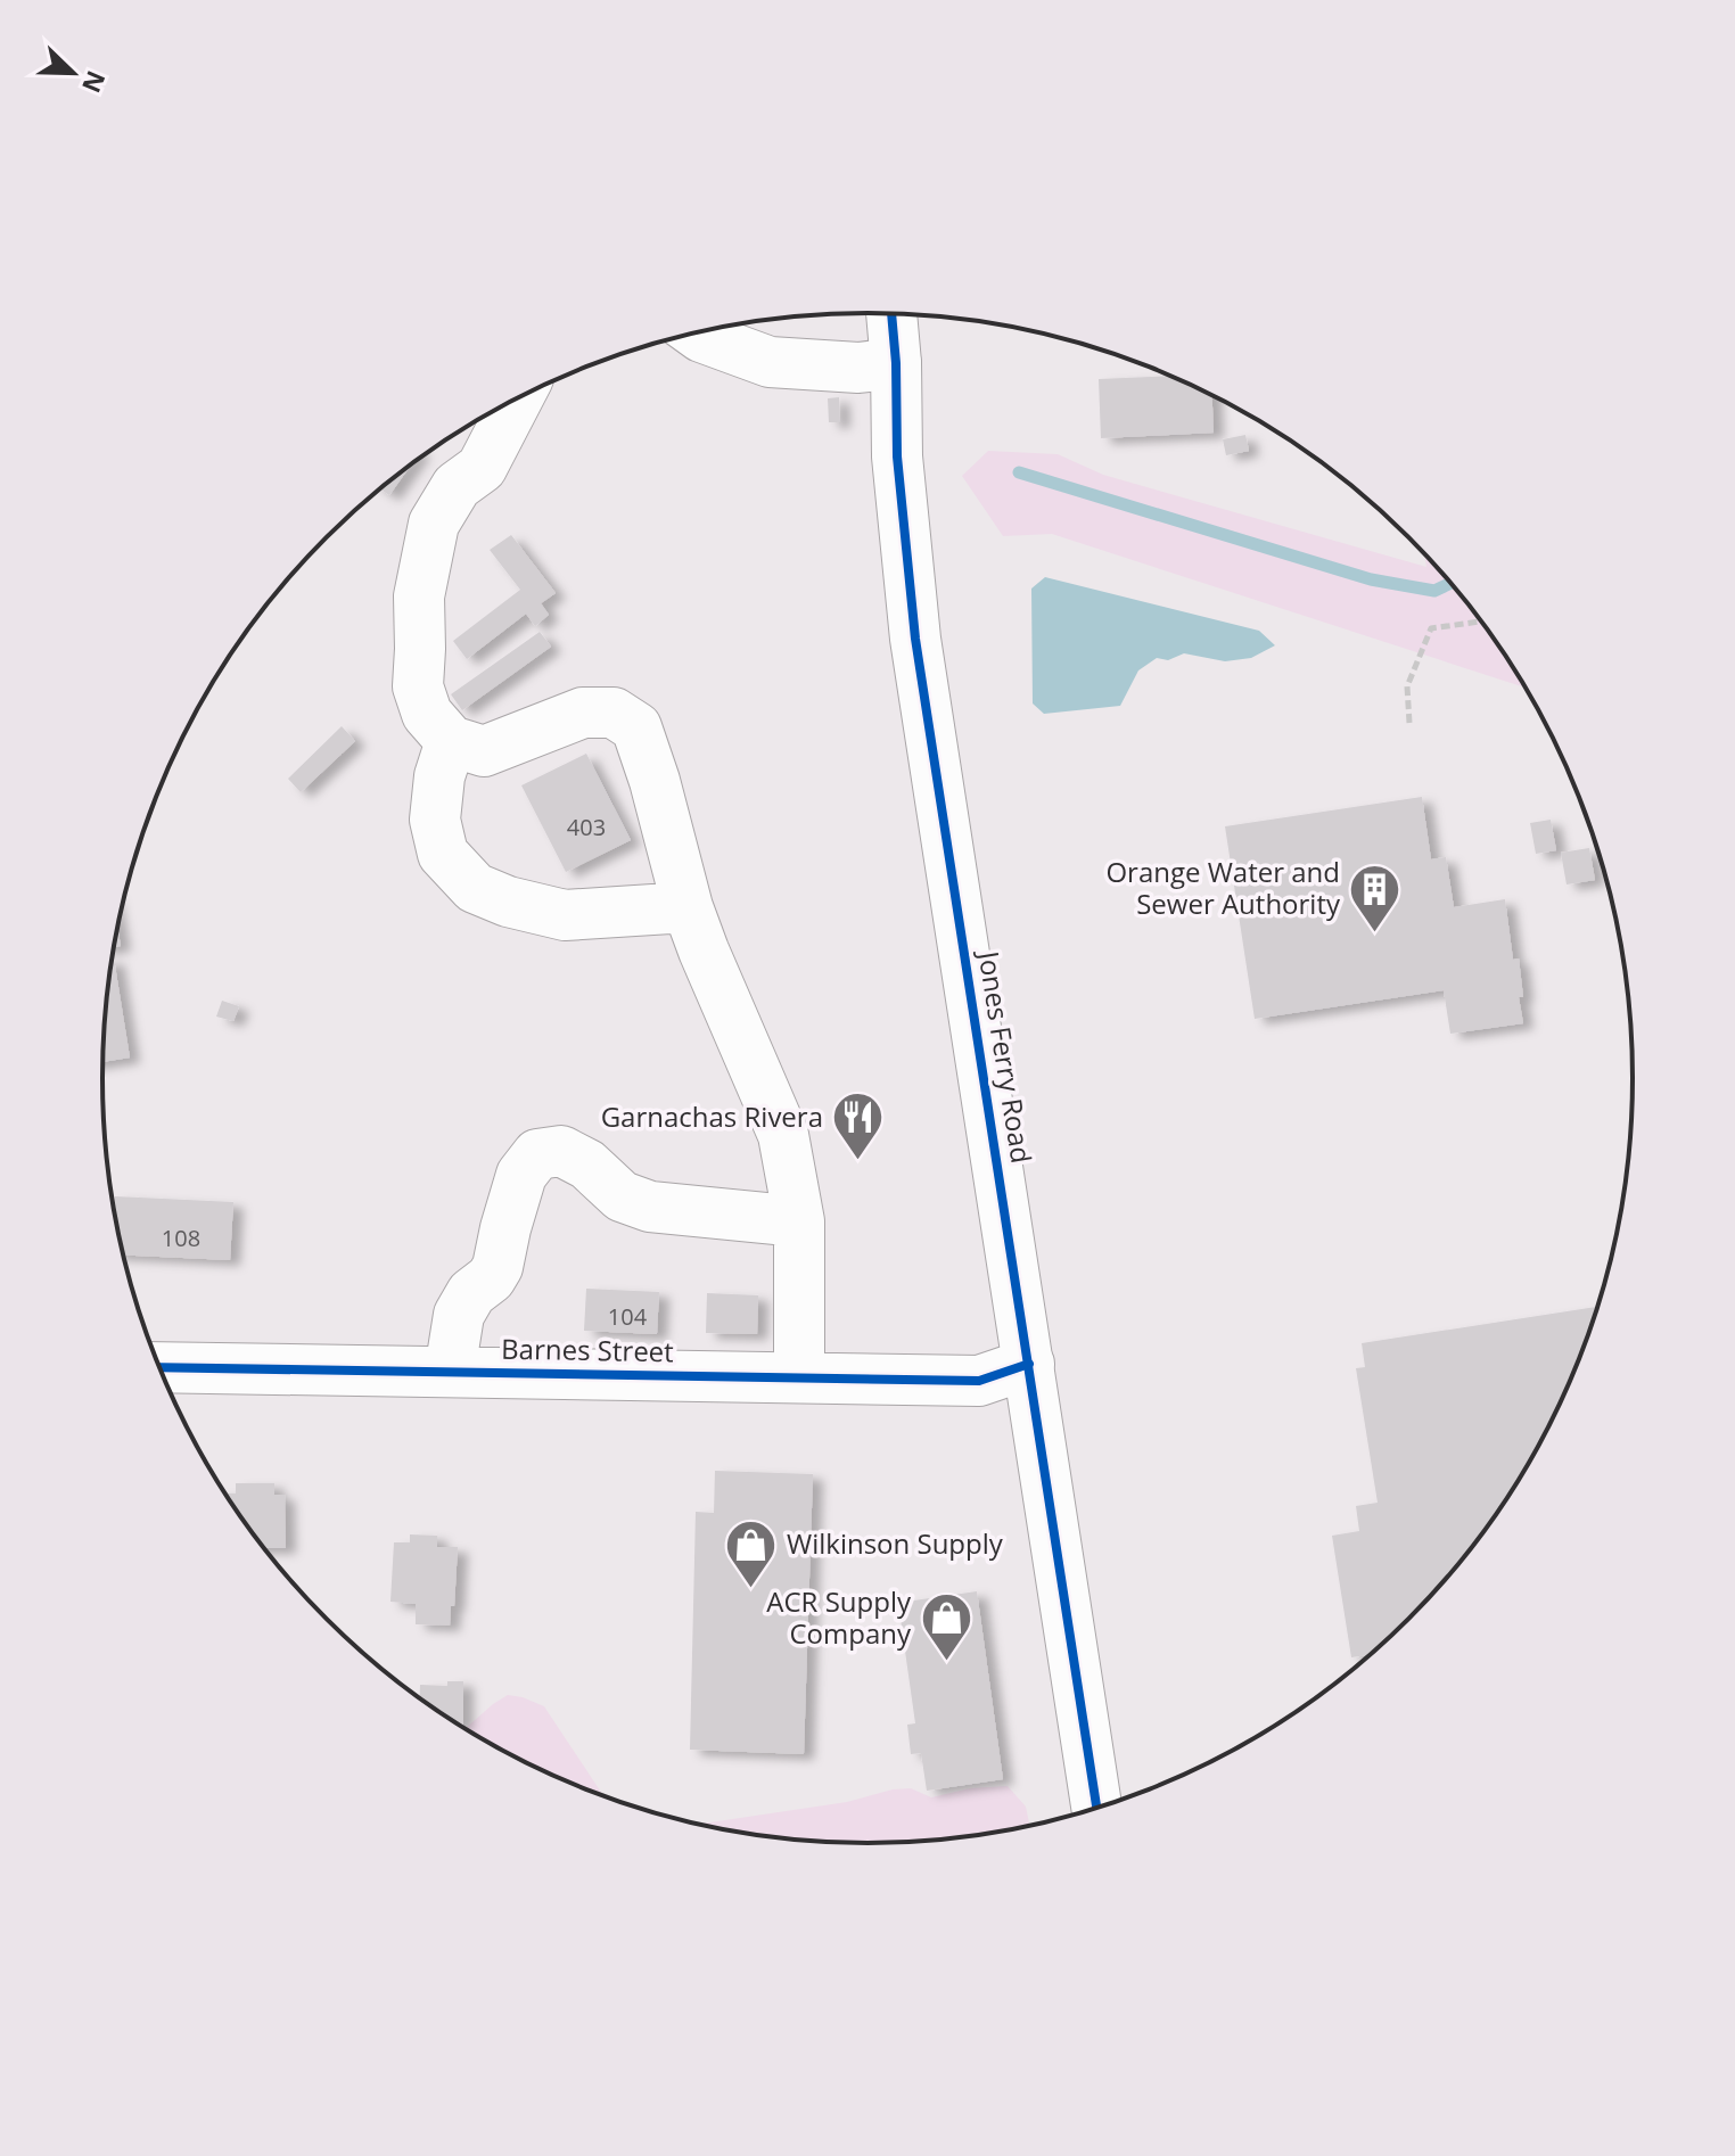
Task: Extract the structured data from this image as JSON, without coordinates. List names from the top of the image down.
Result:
{
  "streets": {
    "main road": ["Jones Ferry Road", "Barnes Street"]
  },
  "crossings": [
    ["Jones Ferry Road", "Barnes Street"]
  ],
  "places": {
    "building": ["Orange Water and Sewer Authority"],
    "restaurant": ["Garnachas Rivera"],
    "shop": ["Wilkinson Supply", "ACR Supply Company"]
  },
  "house_numbers": ["403", "108", "104"],
  "north": "bottom right"
}
